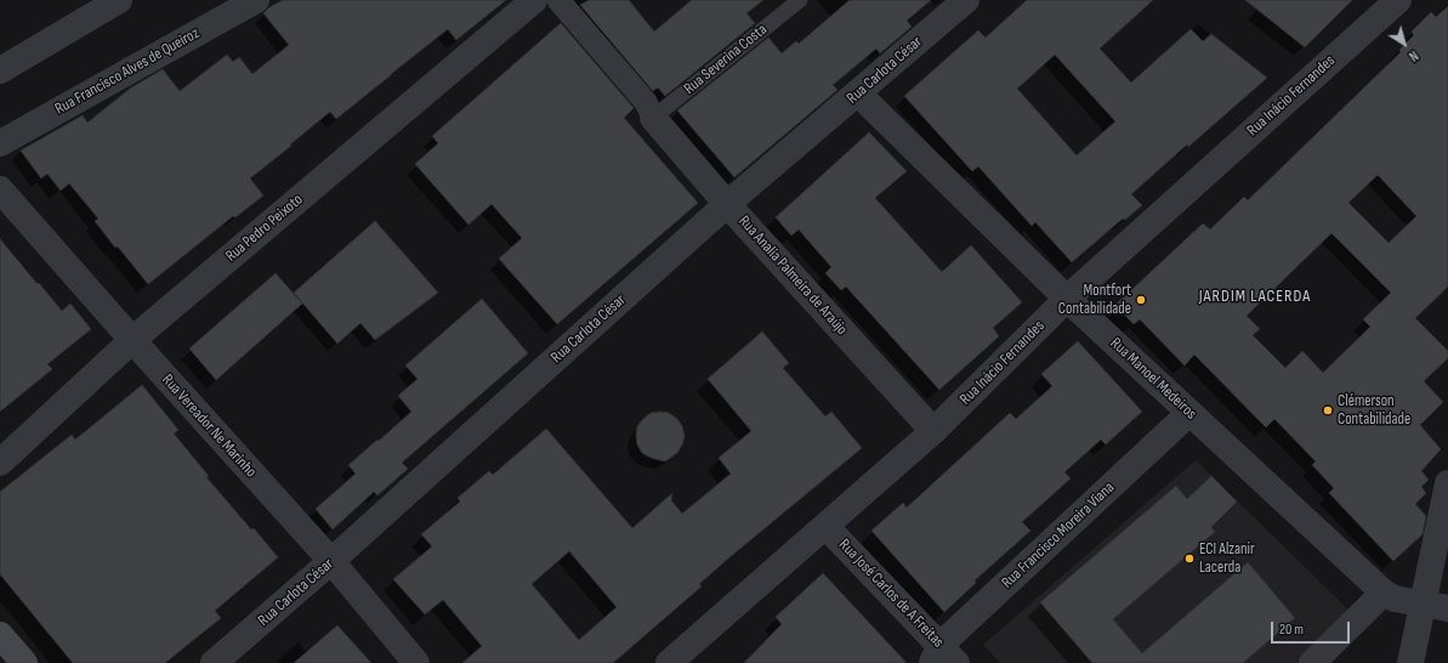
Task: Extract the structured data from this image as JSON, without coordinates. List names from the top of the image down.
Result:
{
  "streets": {
    "street": [
      "Rua Carlota César",
      "Rua Francisco Alves de Queiroz",
      "Rua Inácio Fernandes",
      "Rua Pedro Peixoto",
      "Rua Analia Palmeira de Araújo",
      "Rua Manoel Medeiros",
      "Rua Vereador Ne Marinho",
      "Rua Francisco Moreira Viana",
      "Rua José Carlos de A Freitas"
    ],
    "lane": ["Rua Severina Costa"]
  },
  "crossings": [
    ["Rua Severina Costa", "Rua Analia Palmeira de Araújo"],
    ["Rua Carlota César", "Rua Analia Palmeira de Araújo"],
    ["Rua Carlota César", "Rua Manoel Medeiros"],
    ["Rua Carlota César", "Rua Vereador Ne Marinho"],
    ["Rua Inácio Fernandes", "Rua Analia Palmeira de Araújo"],
    ["Rua Inácio Fernandes", "Rua Manoel Medeiros"],
    ["Rua Inácio Fernandes", "Rua José Carlos de A Freitas"],
    ["Rua Pedro Peixoto", "Rua Vereador Ne Marinho"],
    ["Rua Manoel Medeiros", "Rua Francisco Moreira Viana"],
    ["Rua Francisco Moreira Viana", "Rua José Carlos de A Freitas"]
  ],
  "districts": ["JARDIM LACERDA"],
  "places": ["Montfort Contabilidade", "Clémerson Contabilidade", "ECI Alzanir Lacerda"],
  "scale_bar": "20 m",
  "north": "bottom right"
}
